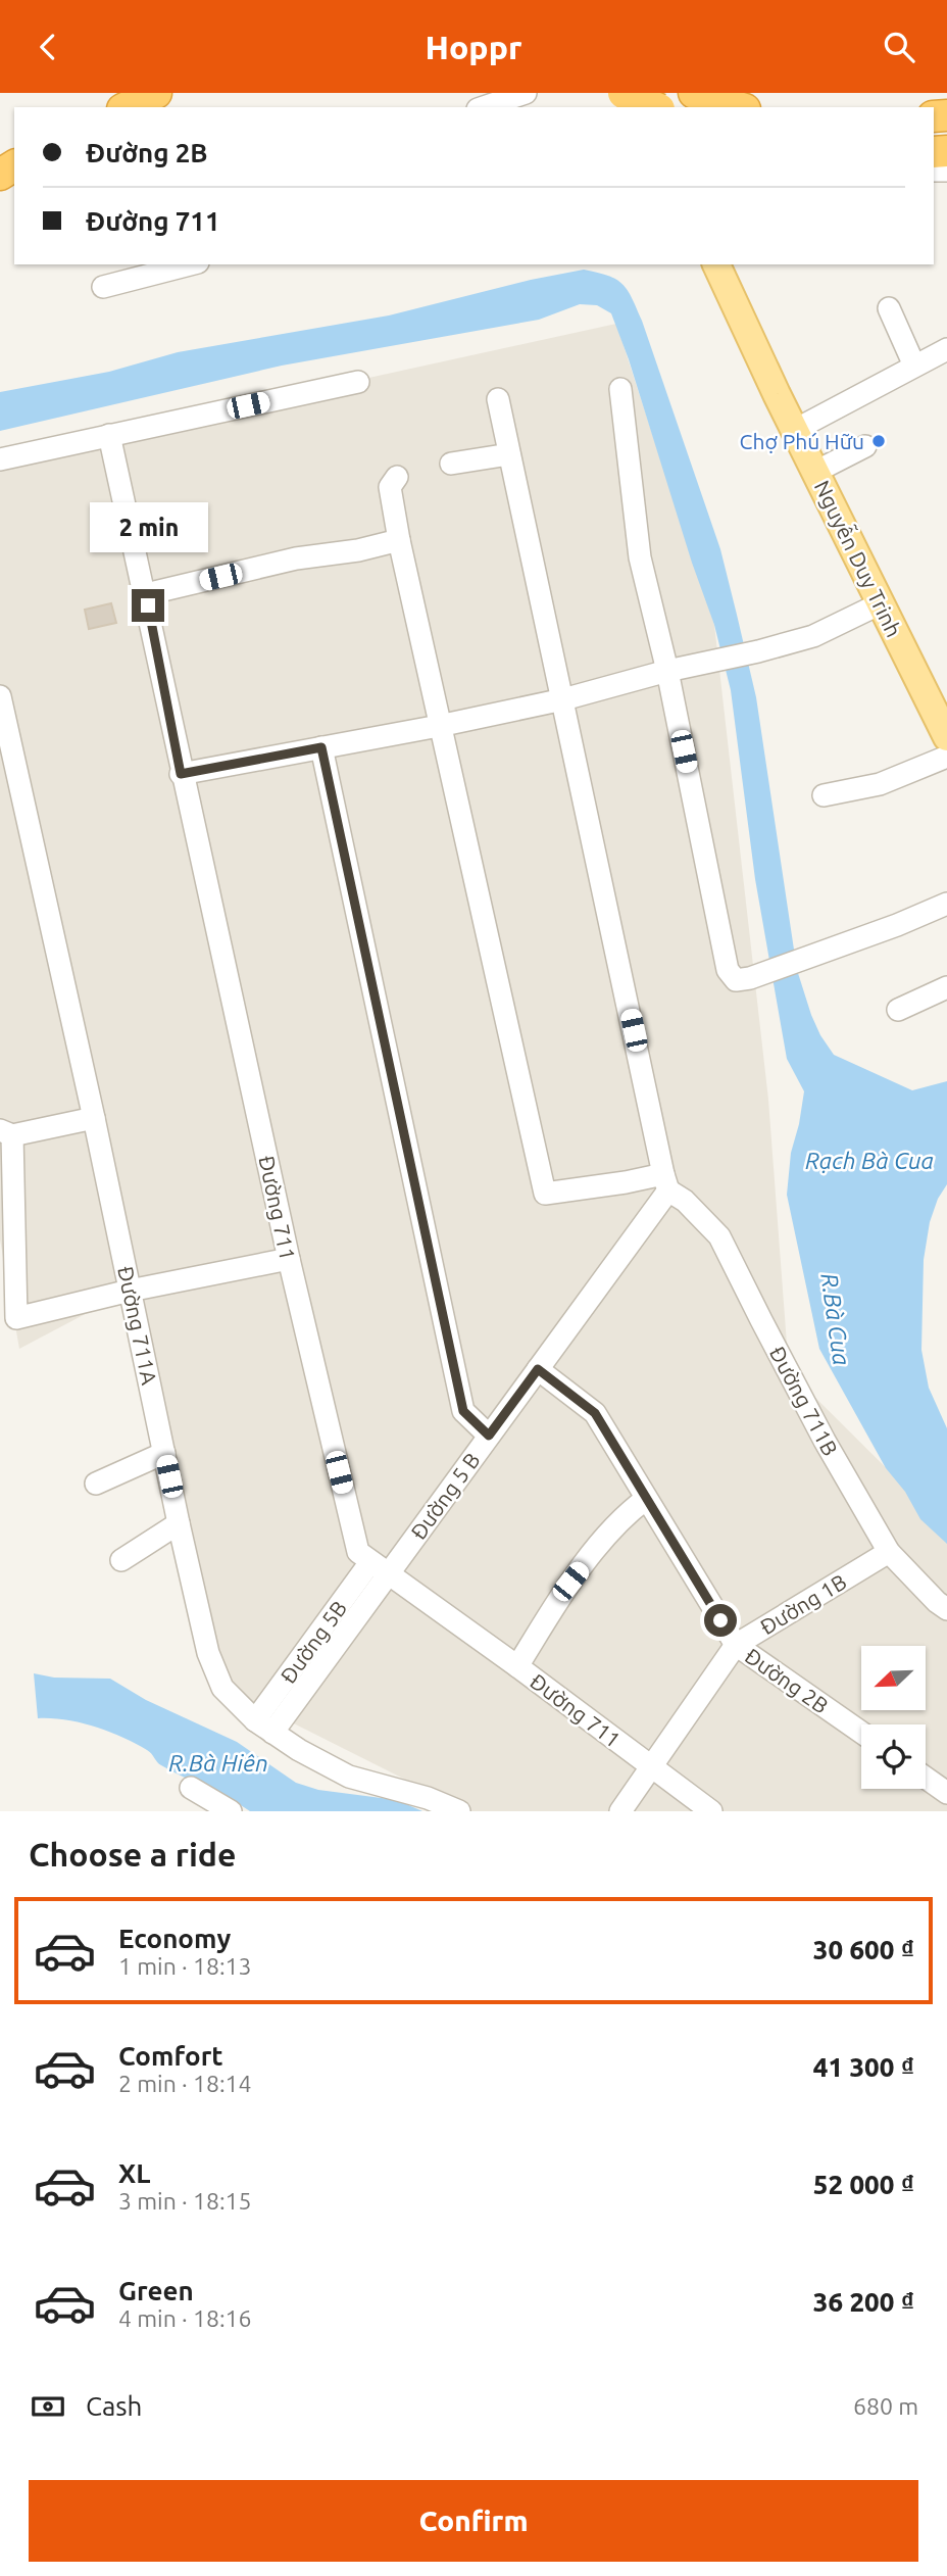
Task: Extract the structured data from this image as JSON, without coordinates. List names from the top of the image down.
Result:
{
  "streets": {
    "main road": ["Nguyễn Duy Trinh"],
    "street": [
      "Đường 711",
      "Đường 711A",
      "Đường 711B",
      "Đường 5 B",
      "Đường 1B",
      "Đường 5B",
      "Đường 2B"
    ]
  },
  "crossings": [
    ["Đường 711", "Đường 5 B"],
    ["Đường 711", "Đường 1B"],
    ["Đường 711", "Đường 5B"],
    ["Đường 711A", "Đường 5B"],
    ["Đường 711B", "Đường 5 B"],
    ["Đường 711B", "Đường 1B"],
    ["Đường 5 B", "Đường 5B"],
    ["Đường 5 B", "Đường 2B"],
    ["Đường 1B", "Đường 2B"]
  ],
  "water": ["Rạch Bà Cua", "R.Bà Cua", "R.Bà Hiên"],
  "places": ["Chợ Phú Hữu"],
  "north": "bottom left",
  "page": {
    "header": "Hoppr",
    "banner": ["Đường 2B", "Đường 711"],
    "bubble": "2 min",
    "heading": "Choose a ride",
    "list": [
      {
        "name": "Economy",
        "note": "1 min · 18:13",
        "value": "30 600 ₫"
      },
      {
        "name": "Comfort",
        "note": "2 min · 18:14",
        "value": "41 300 ₫"
      },
      {
        "name": "XL",
        "note": "3 min · 18:15",
        "value": "52 000 ₫"
      },
      {
        "name": "Green",
        "note": "4 min · 18:16",
        "value": "36 200 ₫"
      }
    ],
    "pay": ["Cash", "680 m"],
    "buttons": "Confirm"
  }
}
